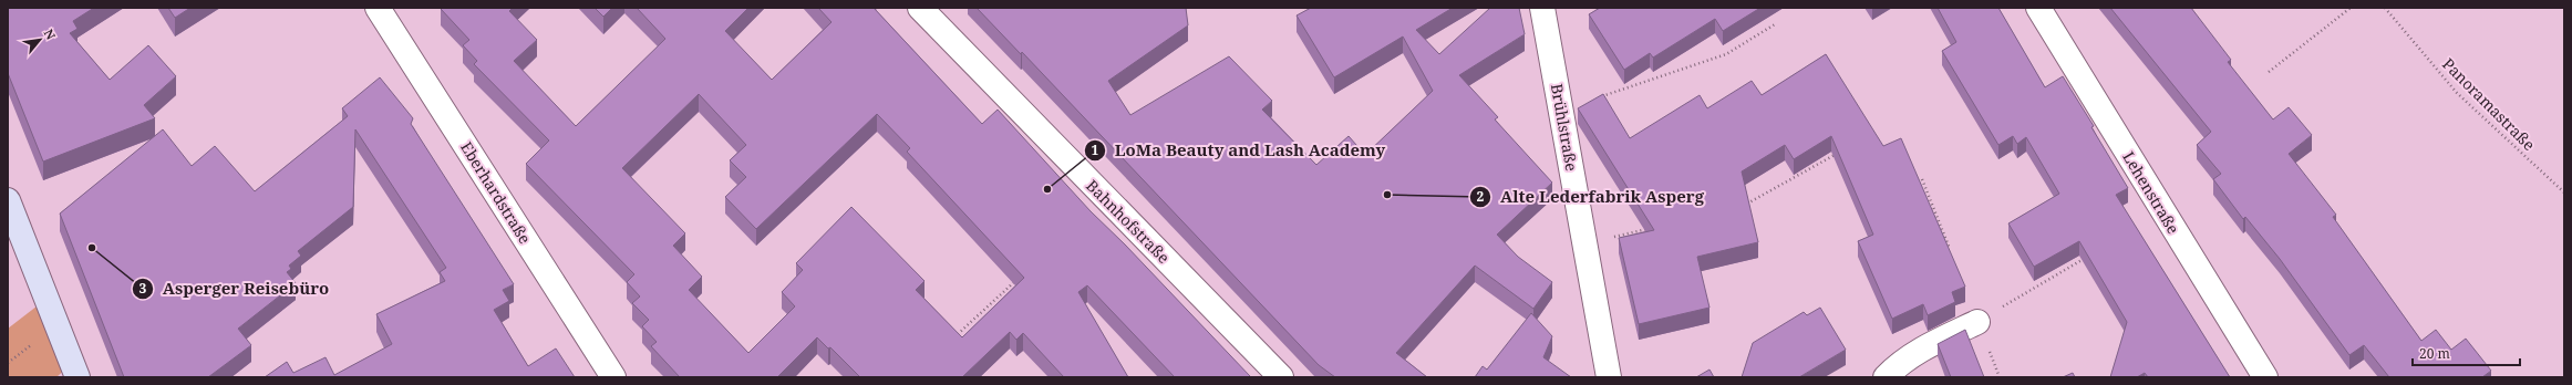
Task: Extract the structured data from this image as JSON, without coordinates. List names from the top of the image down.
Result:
{
  "streets": {
    "street": [
      "Brühlstraße",
      "Eberhardstraße",
      "Lehenstraße",
      "Bahnhofstraße"
    ],
    "path": ["Panoramastraße"]
  },
  "places": ["LoMa Beauty and Lash Academy", "Alte Lederfabrik Asperg", "Asperger Reisebüro"],
  "scale_bar": "20 m",
  "north": "top right"
}
